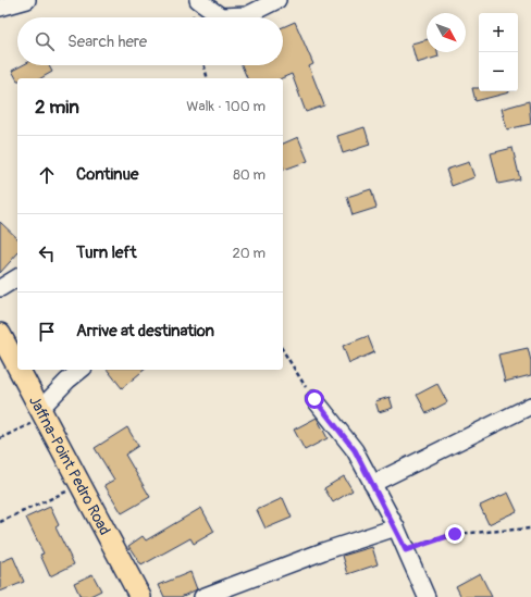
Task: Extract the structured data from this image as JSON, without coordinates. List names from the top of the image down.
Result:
{
  "streets": {
    "main road": ["Jaffna-Point Pedro Road"]
  },
  "north": "bottom right",
  "page": {
    "map_buttons": ["+", "−"],
    "search": "Search here",
    "heading": ["2 min", "Walk · 100 m"],
    "list": [
      ["Continue", "80 m"],
      ["Turn left", "20 m"],
      "Arrive at destination"
    ]
  }
}
